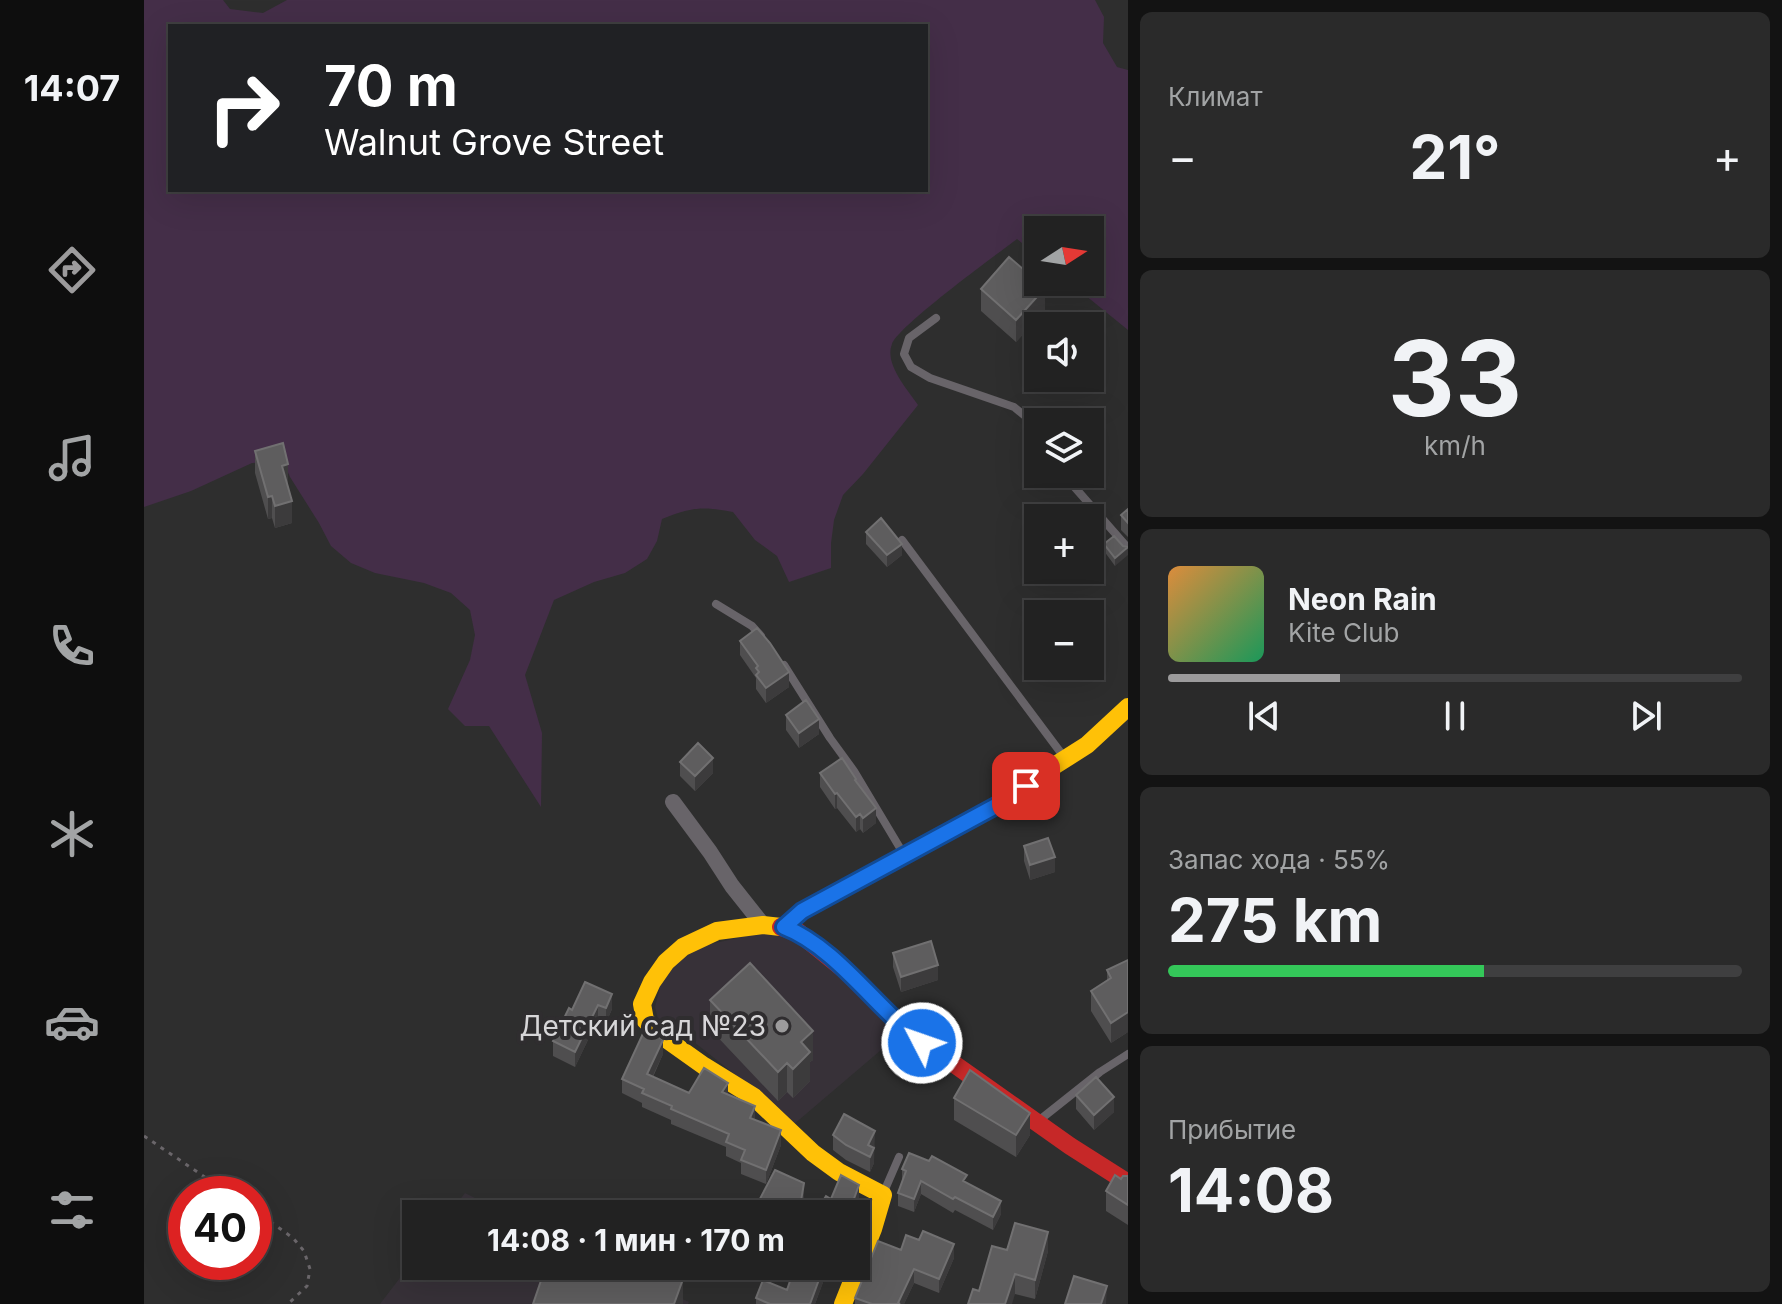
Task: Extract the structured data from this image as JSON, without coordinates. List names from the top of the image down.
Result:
{
  "places": ["Детский сад №23"],
  "north": "right",
  "page": {
    "tabs": "14:07",
    "tile": [
      "Климат",
      ["33", "km/h"],
      ["Запас хода · 55%", "275 km"],
      ["Прибытие", "14:08"]
    ],
    "turn": ["70 m", "Walnut Grove Street"],
    "heat": ["−", "21°", "+"],
    "map_buttons": ["+", "−"],
    "song": ["Neon Rain", "Kite Club"],
    "limit": "40",
    "trip": "14:08 · 1 мин · 170 m"
  }
}
